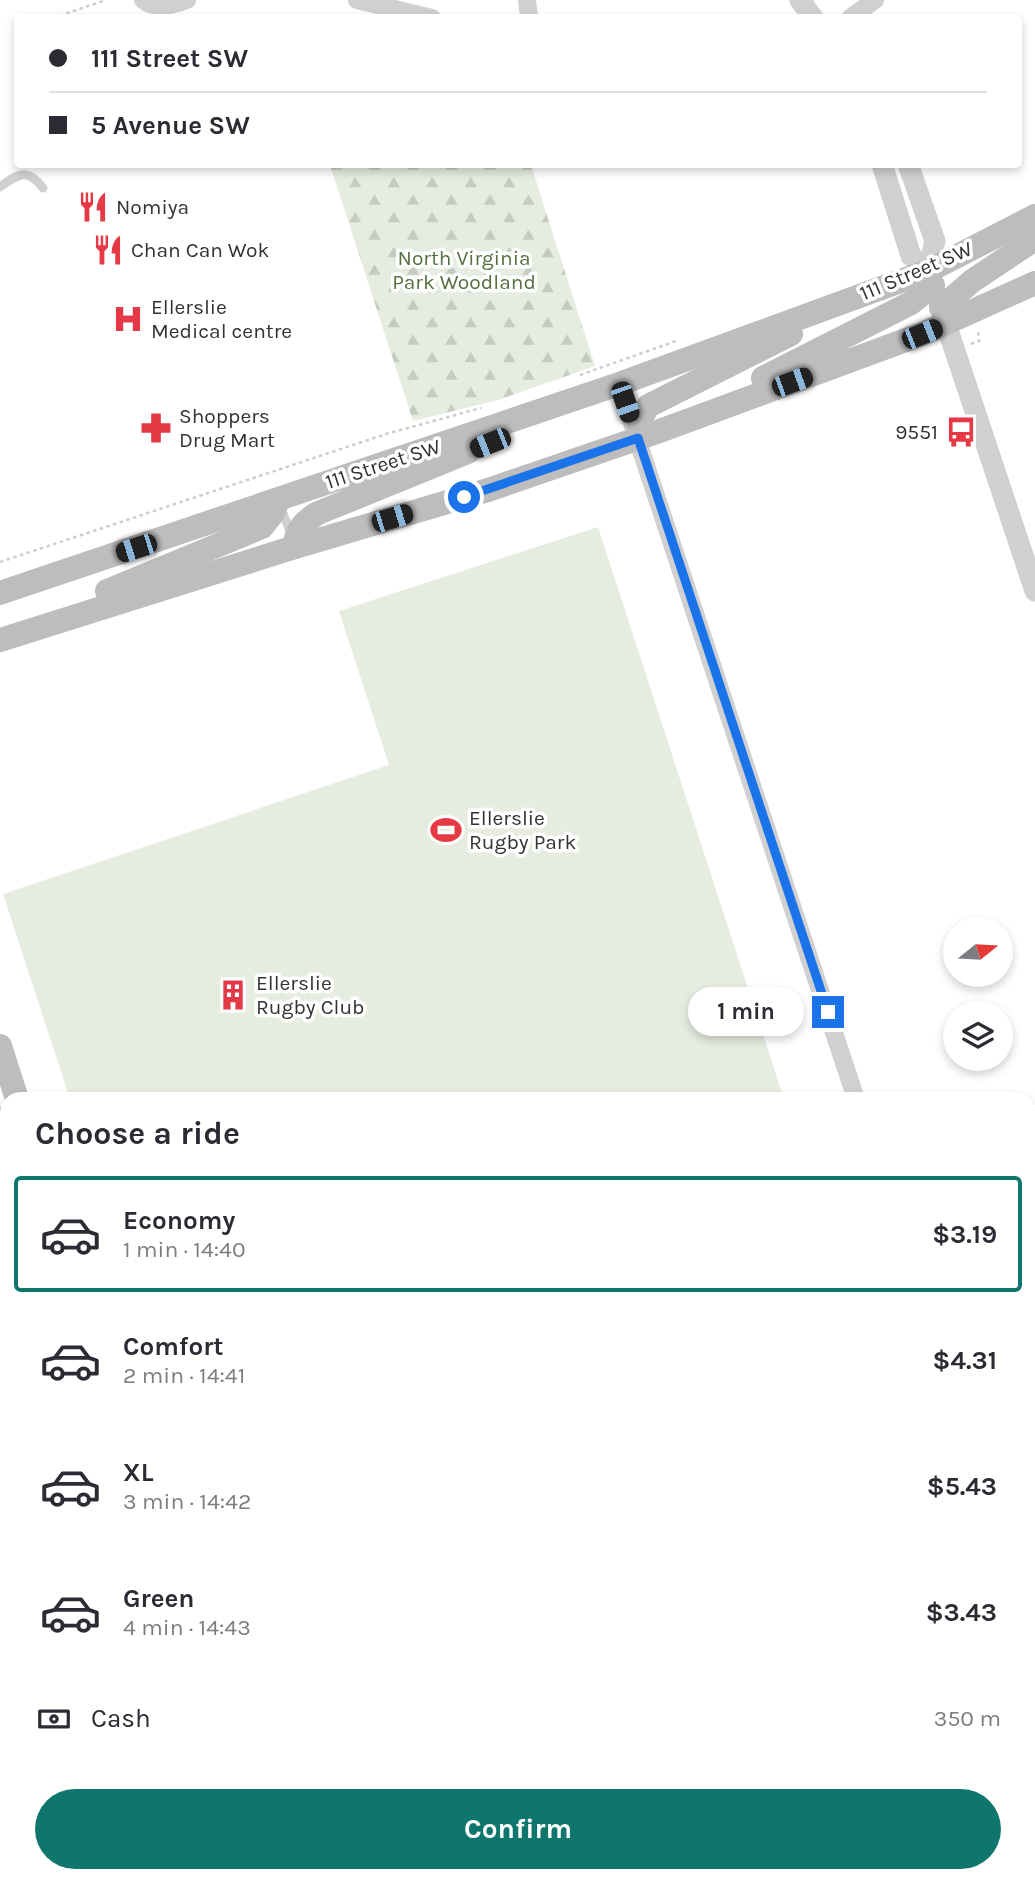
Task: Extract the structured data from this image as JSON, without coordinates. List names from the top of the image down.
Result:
{
  "streets": {
    "main road": ["111 Street SW"]
  },
  "parks": ["North Virginia Park Woodland"],
  "places": {
    "restaurant": ["Nomiya", "Chan Can Wok"],
    "hospital": ["Ellerslie Medical centre"],
    "pharmacy": ["Shoppers Drug Mart"],
    "bus stop": ["9551"],
    "sports": ["Ellerslie Rugby Park"],
    "building": ["Ellerslie Rugby Club"]
  },
  "north": "right",
  "page": {
    "banner": ["111 Street SW", "5 Avenue SW"],
    "bubble": "1 min",
    "heading": "Choose a ride",
    "list": [
      {
        "name": "Economy",
        "note": "1 min · 14:40",
        "value": "$3.19"
      },
      {
        "name": "Comfort",
        "note": "2 min · 14:41",
        "value": "$4.31"
      },
      {
        "name": "XL",
        "note": "3 min · 14:42",
        "value": "$5.43"
      },
      {
        "name": "Green",
        "note": "4 min · 14:43",
        "value": "$3.43"
      }
    ],
    "pay": ["Cash", "350 m"],
    "buttons": "Confirm"
  }
}
